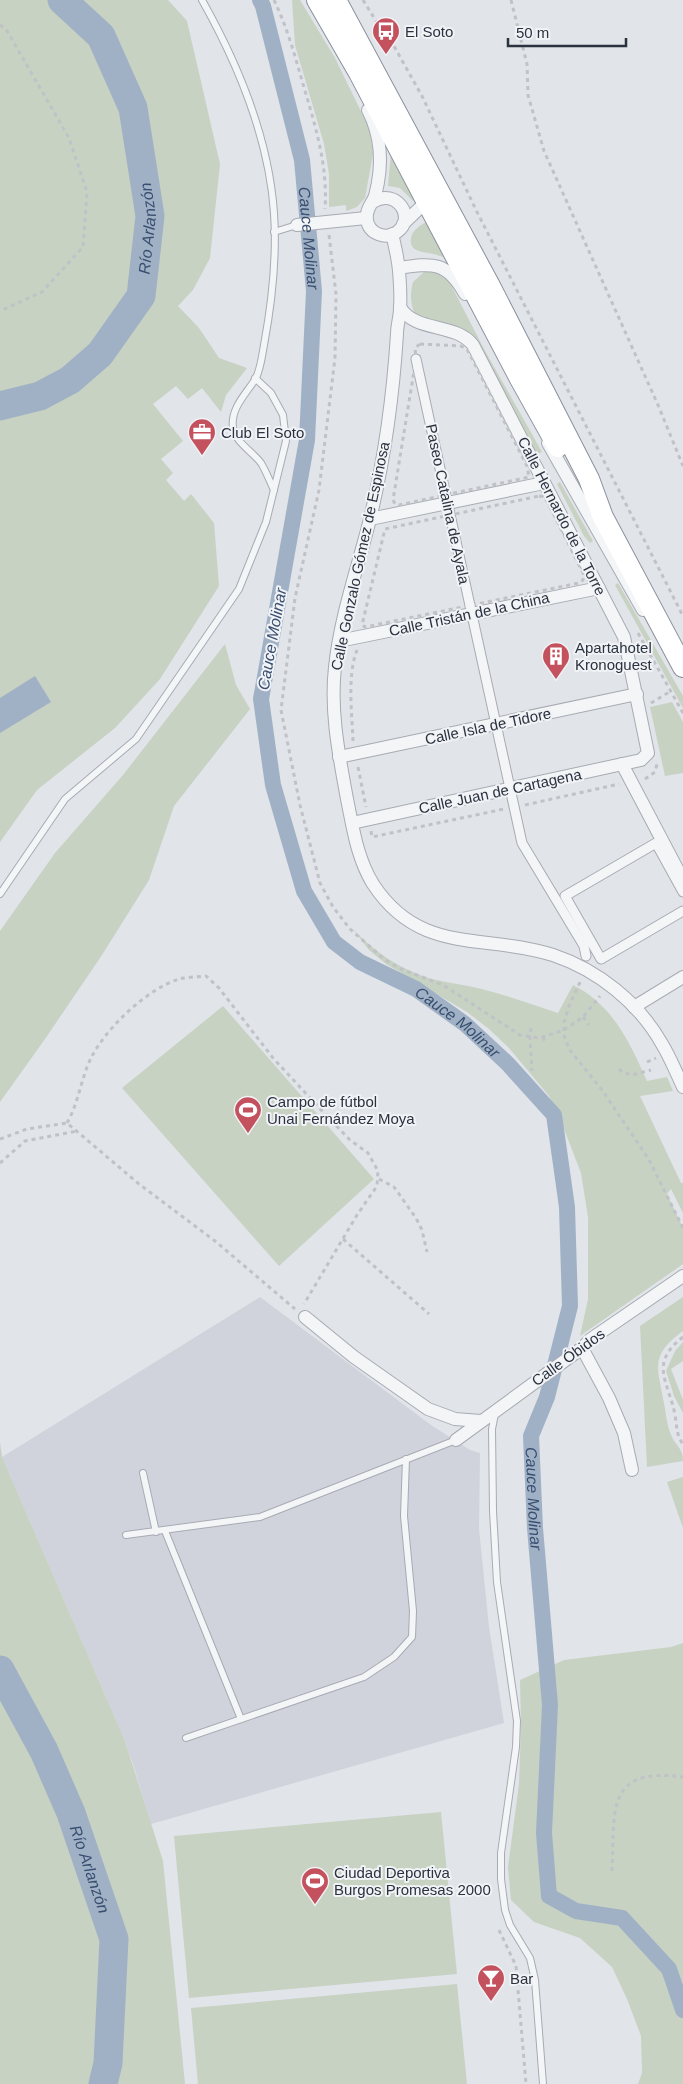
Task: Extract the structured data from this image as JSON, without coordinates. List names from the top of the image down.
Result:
{
  "streets": {
    "street": [
      "Paseo Catalina de Ayala",
      "Calle Hernardo de la Torre",
      "Calle Gonzalo Gómez de Espinosa",
      "Calle Tristán de la China",
      "Calle Isla de Tidore",
      "Calle Juan de Cartagena",
      "Calle Óbidos"
    ]
  },
  "crossings": [
    ["Paseo Catalina de Ayala", "Calle Tristán de la China"],
    ["Paseo Catalina de Ayala", "Calle Isla de Tidore"],
    ["Paseo Catalina de Ayala", "Calle Juan de Cartagena"],
    ["Calle Hernardo de la Torre", "Calle Gonzalo Gómez de Espinosa"],
    ["Calle Hernardo de la Torre", "Calle Tristán de la China"],
    ["Calle Hernardo de la Torre", "Calle Isla de Tidore"],
    ["Calle Hernardo de la Torre", "Calle Juan de Cartagena"],
    ["Calle Gonzalo Gómez de Espinosa", "Calle Tristán de la China"],
    ["Calle Gonzalo Gómez de Espinosa", "Calle Isla de Tidore"],
    ["Calle Gonzalo Gómez de Espinosa", "Calle Juan de Cartagena"]
  ],
  "water": ["Río Arlanzón", "Cauce Molinar"],
  "places": {
    "bus stop": ["El Soto"],
    "office": ["Club El Soto"],
    "building": ["Apartahotel Kronoguest"],
    "sports": ["Campo de fútbol Unai Fernández Moya", "Ciudad Deportiva Burgos Promesas 2000"],
    "bar": ["Bar"]
  },
  "scale_bar": "50 m"
}
